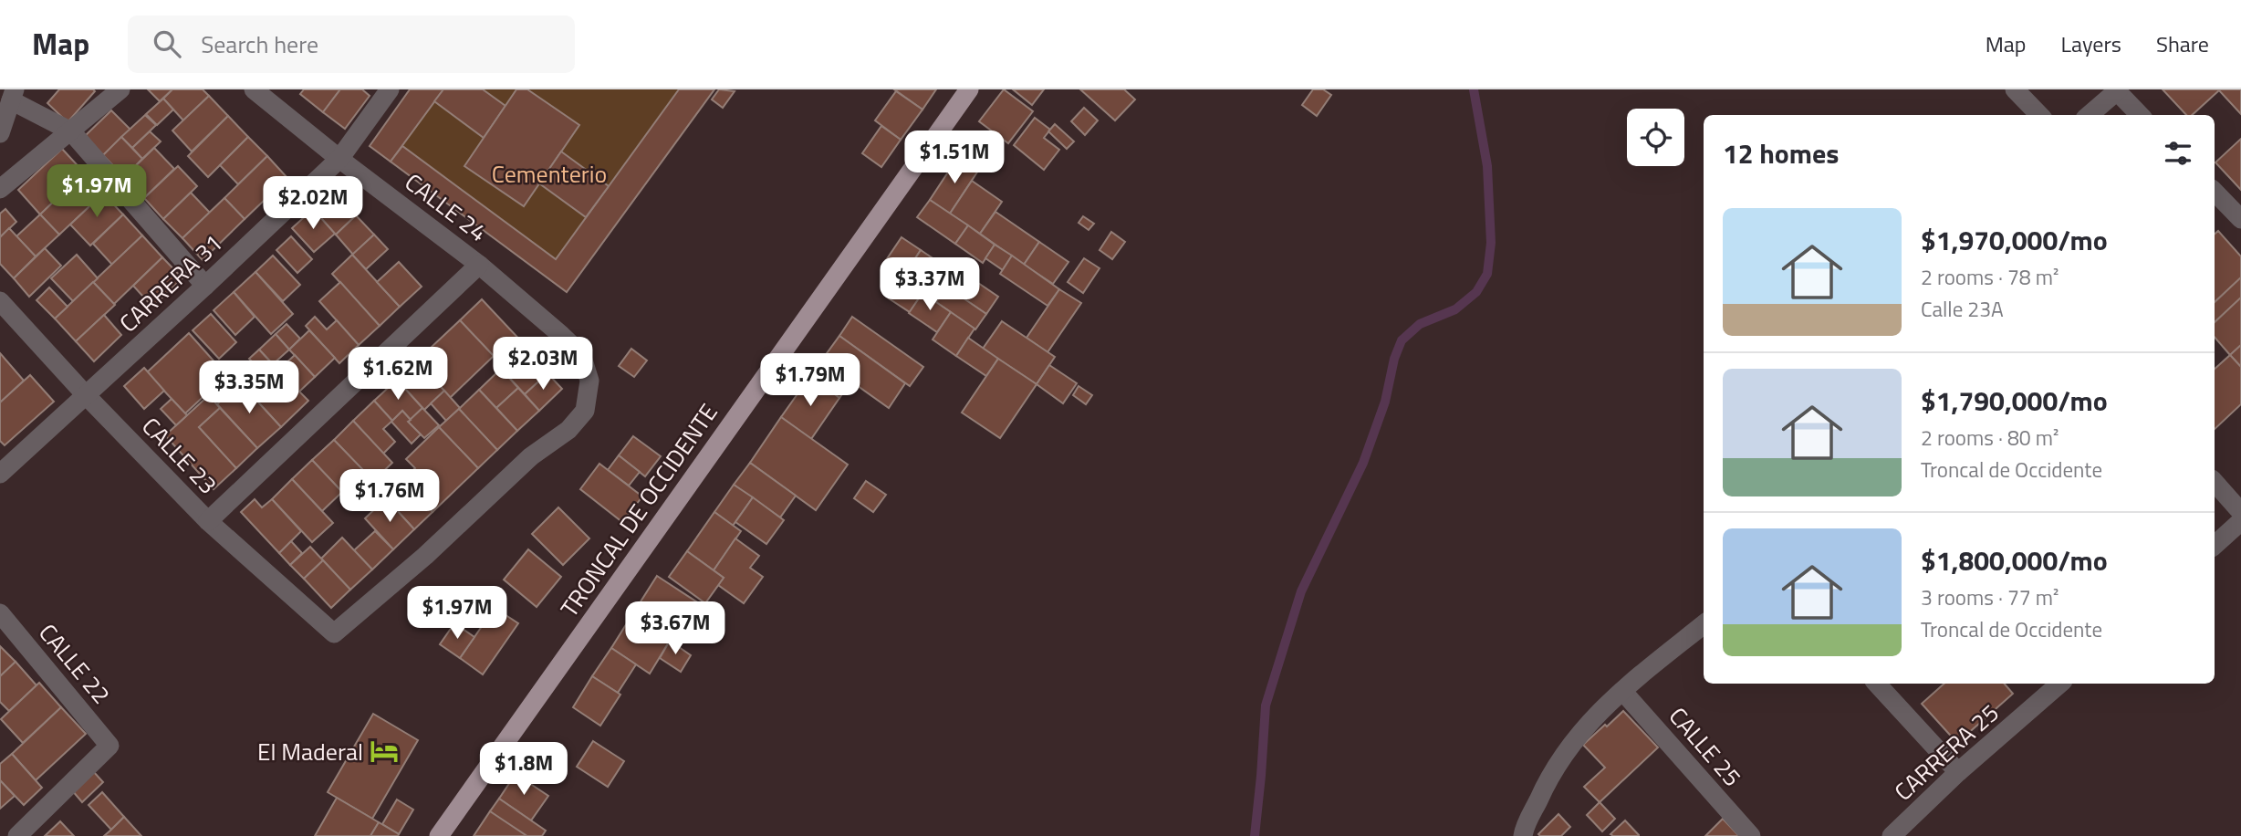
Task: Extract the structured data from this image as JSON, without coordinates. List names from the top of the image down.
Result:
{
  "streets": {
    "main road": ["TRONCAL DE OCCIDENTE"],
    "street": [
      "CALLE 24",
      "CARRERA 31",
      "CALLE 23",
      "CALLE 22",
      "CALLE 25",
      "CARRERA 25"
    ]
  },
  "crossings": [
    ["CALLE 24", "CARRERA 31"],
    ["CALLE 24", "CALLE 23"],
    ["CARRERA 31", "CALLE 23"]
  ],
  "parks": ["Cementerio"],
  "places": {
    "hotel": ["El Maderal"]
  },
  "page": {
    "header": "Map",
    "search": "Search here",
    "nav": ["Map", "Layers", "Share"],
    "heading": "12 homes",
    "price": [
      "$1.51M",
      "$1.97M",
      "$2.02M",
      "$3.37M",
      "$2.03M",
      "$1.62M",
      "$1.79M",
      "$3.35M",
      "$1.76M",
      "$1.97M",
      "$3.67M",
      "$1.8M"
    ],
    "list": [
      {
        "name": "$1,970,000/mo",
        "note": "2 rooms · 78 m² · Calle 23A"
      },
      {
        "name": "$1,790,000/mo",
        "note": "2 rooms · 80 m² · Troncal de Occidente"
      },
      {
        "name": "$1,800,000/mo",
        "note": "3 rooms · 77 m² · Troncal de Occidente"
      }
    ]
  }
}
